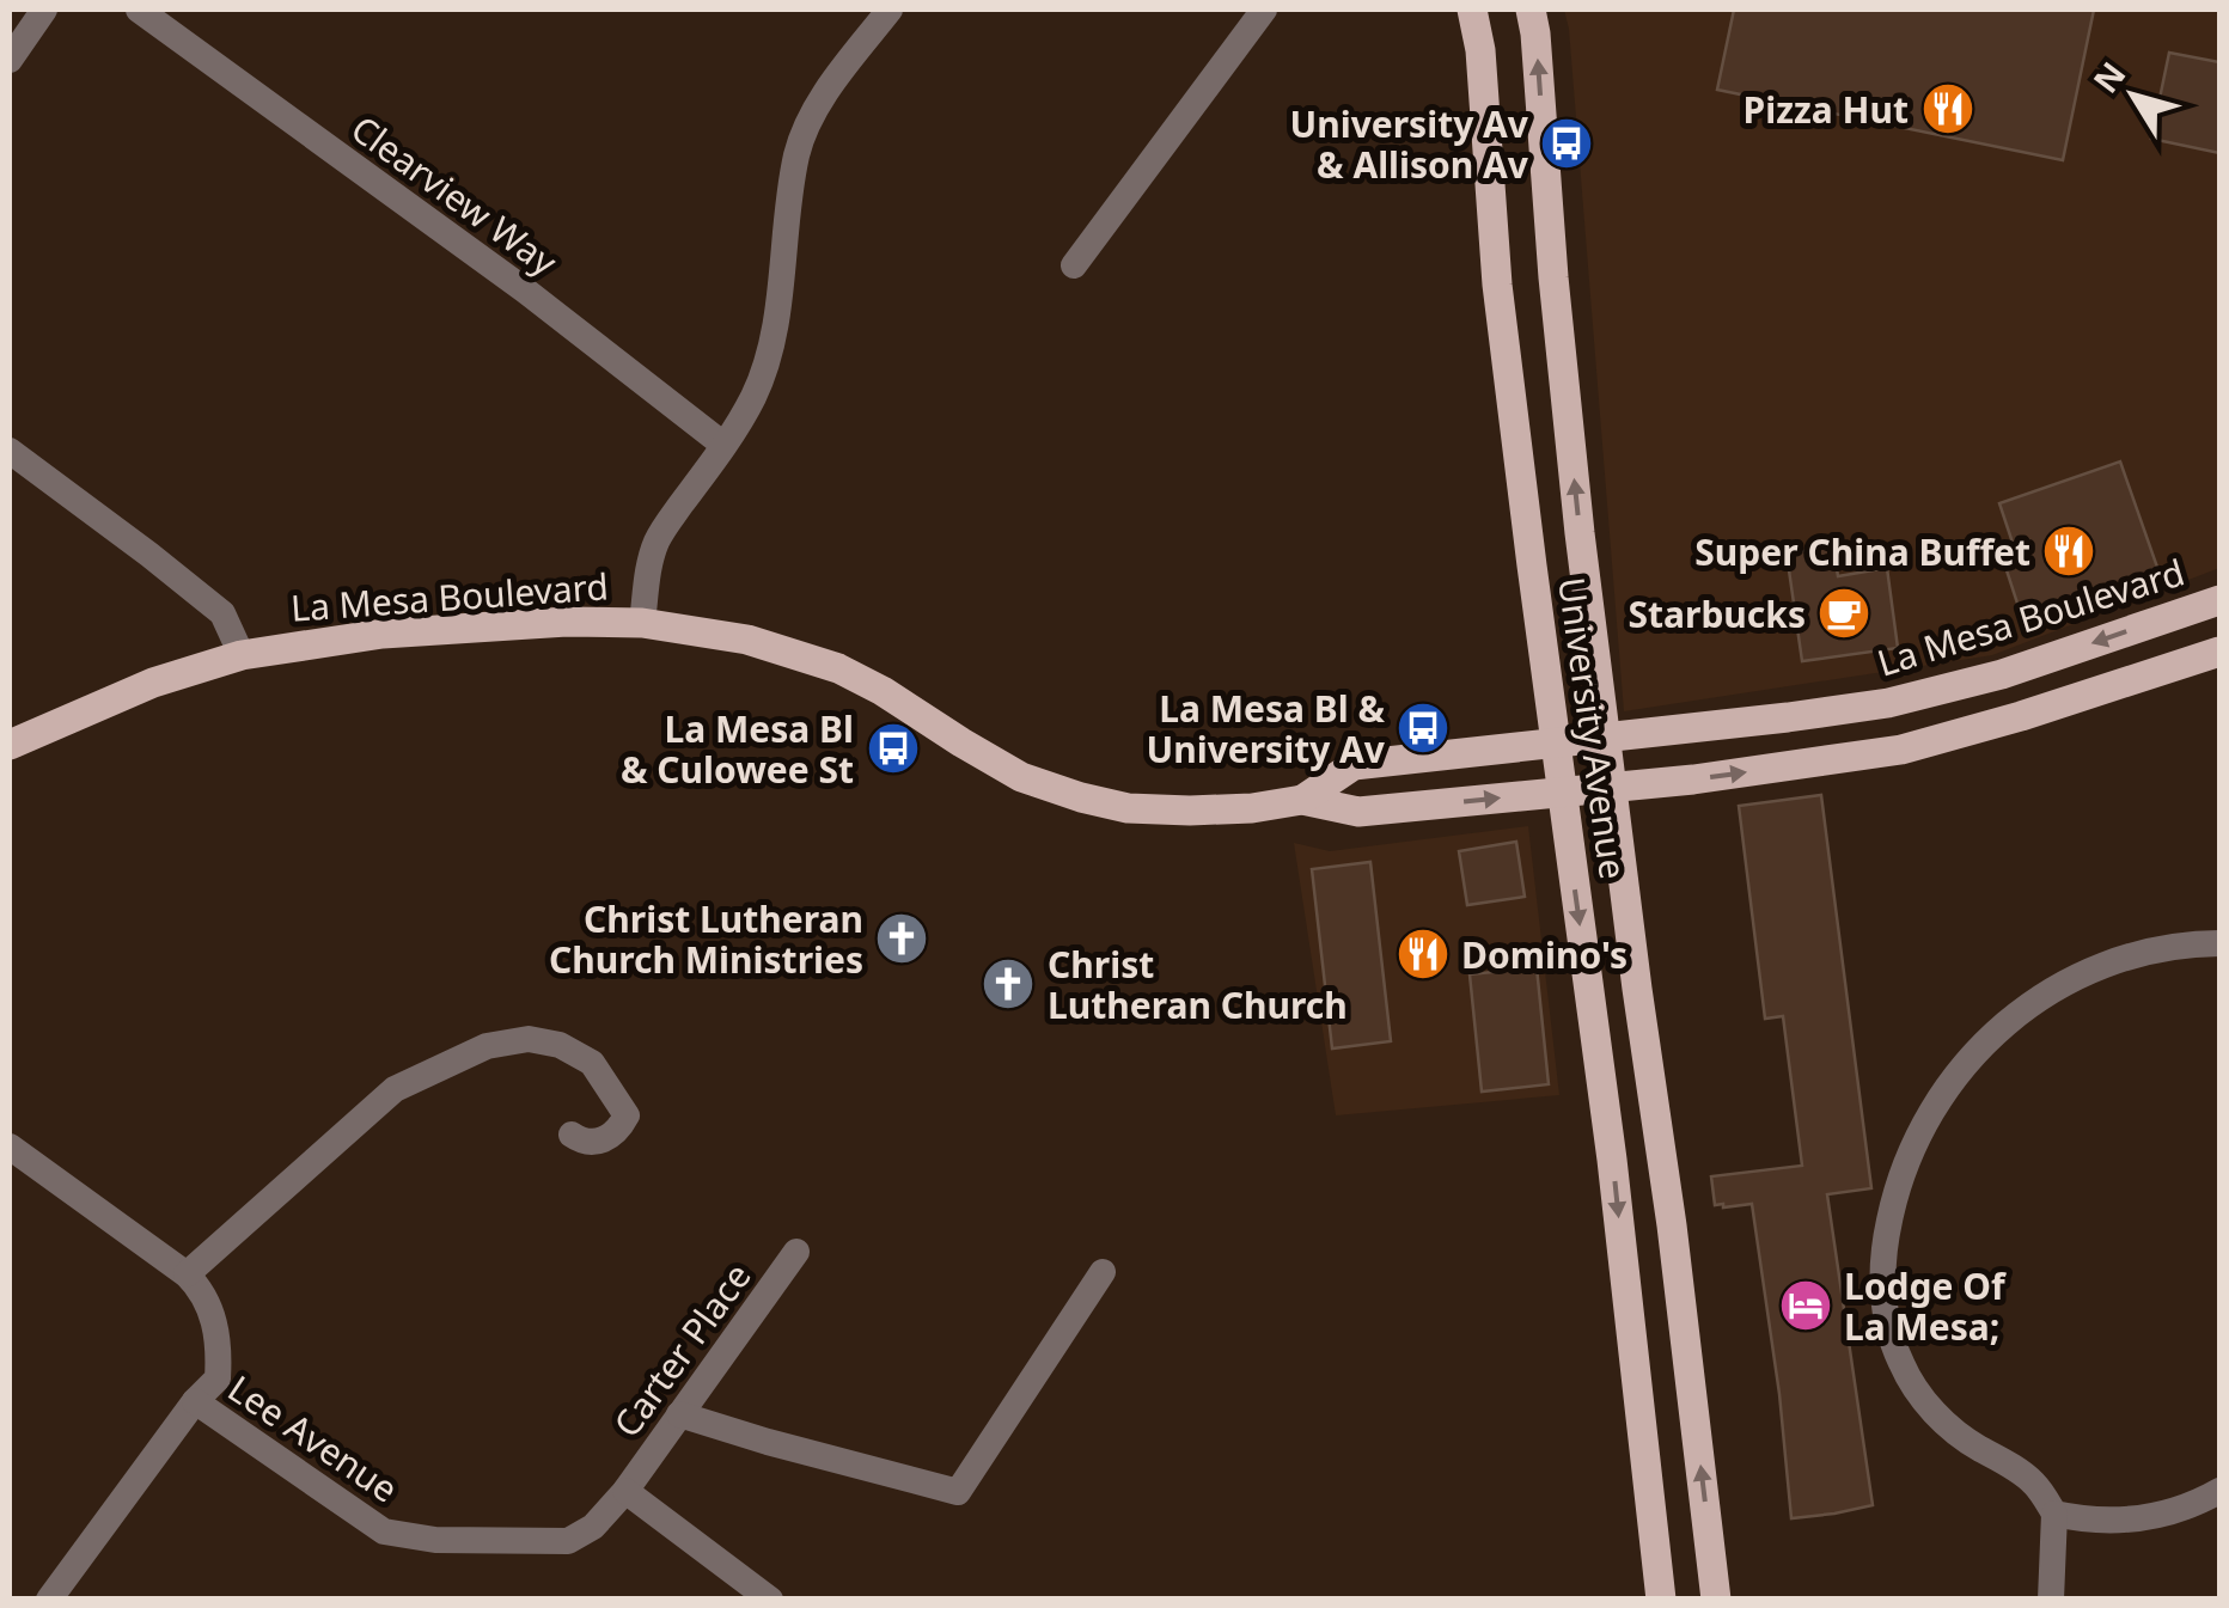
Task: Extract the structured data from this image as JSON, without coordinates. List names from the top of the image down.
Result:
{
  "streets": {
    "main road": ["La Mesa Boulevard", "University Avenue"],
    "street": ["Clearview Way", "Carter Place", "Lee Avenue"]
  },
  "crossings": [
    ["La Mesa Boulevard", "University Avenue"],
    ["Carter Place", "Lee Avenue"]
  ],
  "places": {
    "restaurant": ["Pizza Hut", "Super China Buffet", "Domino's"],
    "bus stop": ["University Av & Allison Av", "La Mesa Bl & University Av", "La Mesa Bl & Culowee St"],
    "cafe": ["Starbucks"],
    "church": ["Christ Lutheran Church Ministries", "Christ Lutheran Church"],
    "hotel": ["Lodge Of La Mesa;"]
  },
  "north": "top left"
}
